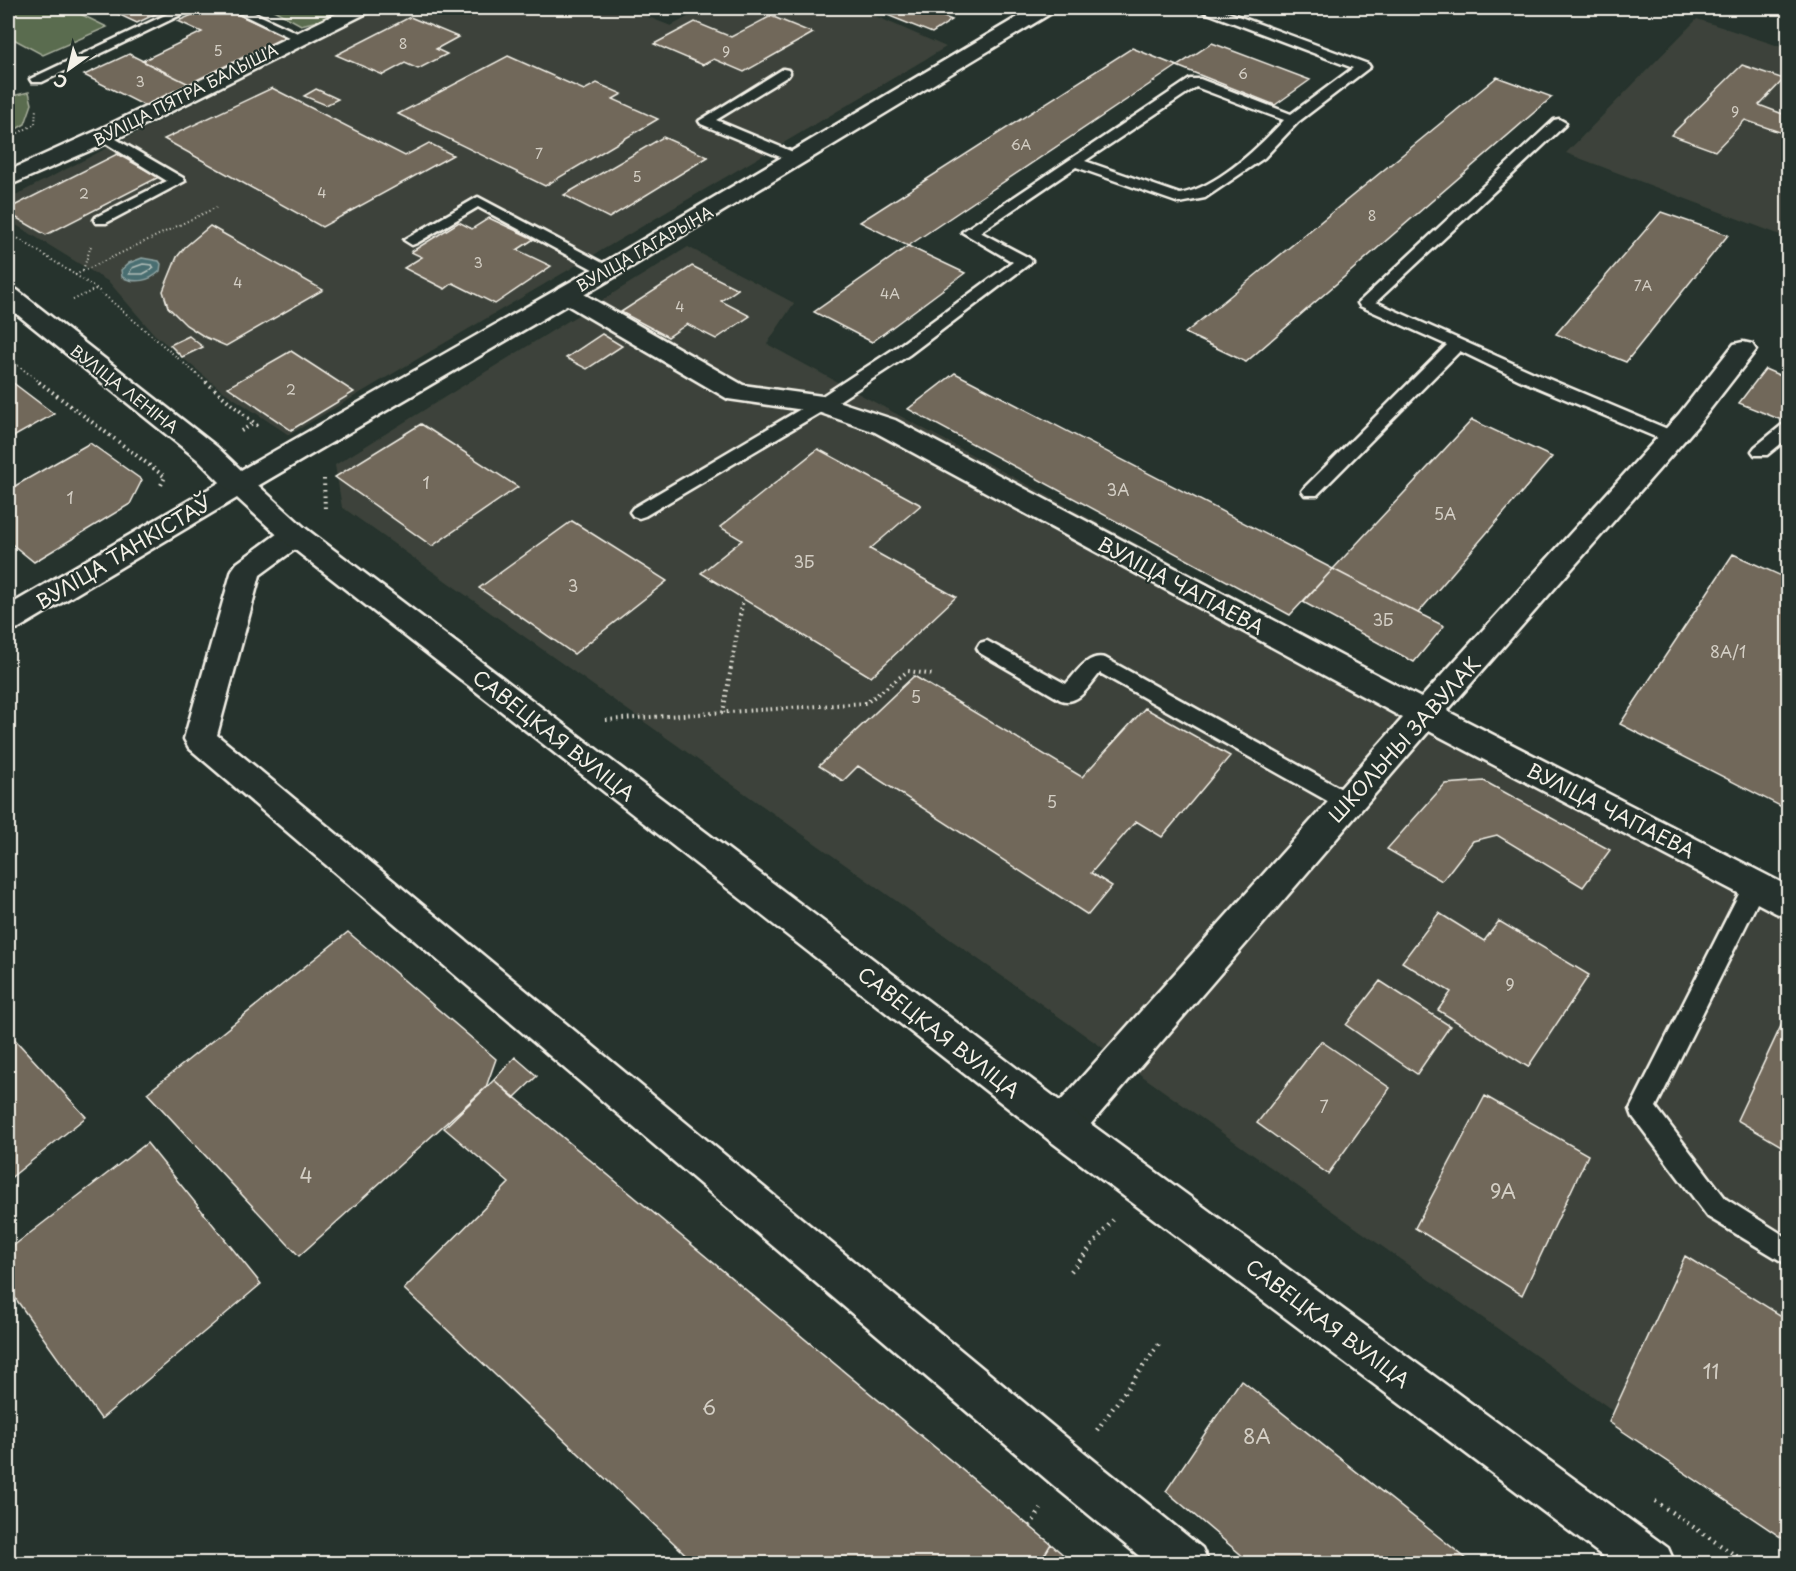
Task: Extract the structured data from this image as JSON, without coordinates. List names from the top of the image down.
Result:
{
  "streets": {
    "street": [
      "ВУЛІЦА ПЯТРА БАЛЫША",
      "ВУЛІЦА ГАГАРЫНА",
      "ВУЛІЦА ЛЕНІНА",
      "ВУЛІЦА ТАНКІСТАЎ",
      "ВУЛІЦА ЧАПАЕВА",
      "САВЕЦКАЯ ВУЛІЦА",
      "ШКОЛЬНЫ ЗАВУЛАК"
    ]
  },
  "crossings": [
    ["ВУЛІЦА ГАГАРЫНА", "ВУЛІЦА ЛЕНІНА"],
    ["ВУЛІЦА ГАГАРЫНА", "ВУЛІЦА ТАНКІСТАЎ"],
    ["ВУЛІЦА ГАГАРЫНА", "ВУЛІЦА ЧАПАЕВА"],
    ["ВУЛІЦА ГАГАРЫНА", "САВЕЦКАЯ ВУЛІЦА"],
    ["ВУЛІЦА ЛЕНІНА", "ВУЛІЦА ТАНКІСТАЎ"],
    ["ВУЛІЦА ЛЕНІНА", "САВЕЦКАЯ ВУЛІЦА"],
    ["ВУЛІЦА ТАНКІСТАЎ", "САВЕЦКАЯ ВУЛІЦА"],
    ["ВУЛІЦА ЧАПАЕВА", "ШКОЛЬНЫ ЗАВУЛАК"],
    ["САВЕЦКАЯ ВУЛІЦА", "ШКОЛЬНЫ ЗАВУЛАК"]
  ],
  "house_numbers": [
    "8",
    "5",
    "9",
    "6",
    "3",
    "9",
    "6А",
    "7",
    "5",
    "4",
    "2",
    "8",
    "3",
    "4",
    "7А",
    "4А",
    "4",
    "2",
    "1",
    "3А",
    "1",
    "5А",
    "3Б",
    "3",
    "3Б",
    "8A/1",
    "5",
    "5",
    "9",
    "7",
    "4",
    "9А",
    "11",
    "6",
    "8А"
  ],
  "north": "bottom left"
}
